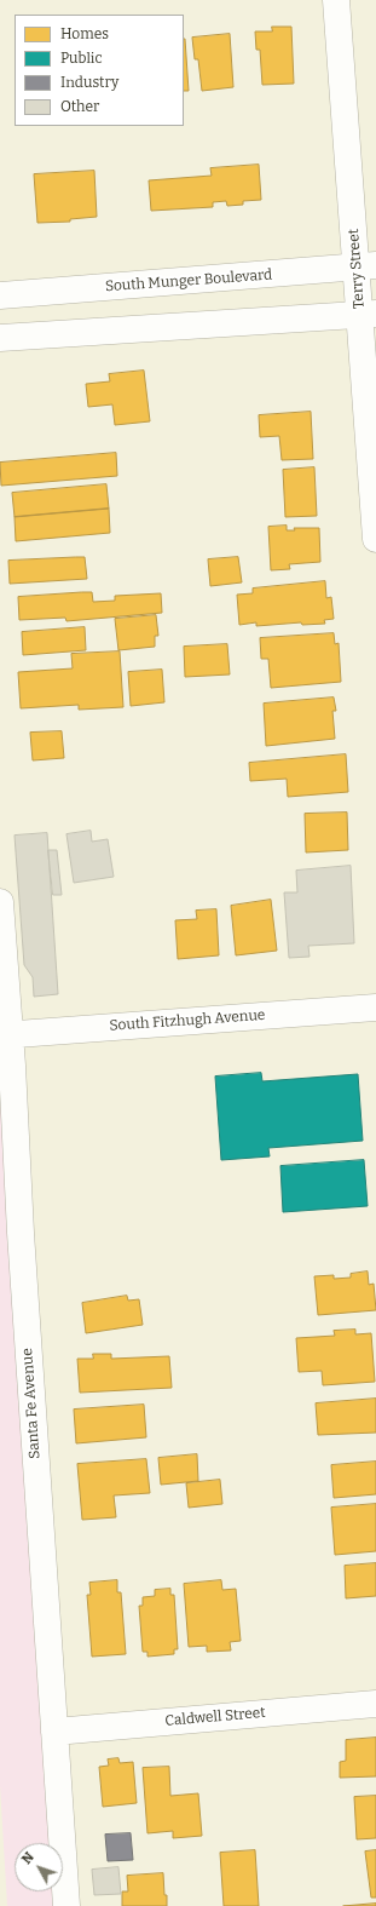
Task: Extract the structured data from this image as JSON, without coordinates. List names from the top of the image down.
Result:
{
  "streets": {
    "street": [
      "Terry Street",
      "South Munger Boulevard",
      "South Fitzhugh Avenue",
      "Santa Fe Avenue",
      "Caldwell Street"
    ]
  },
  "crossings": [
    ["Terry Street", "South Munger Boulevard"],
    ["South Fitzhugh Avenue", "Santa Fe Avenue"],
    ["Santa Fe Avenue", "Caldwell Street"]
  ],
  "legend": [
    "Homes",
    "Public",
    "Industry",
    "Other"
  ],
  "north": "top left"
}
